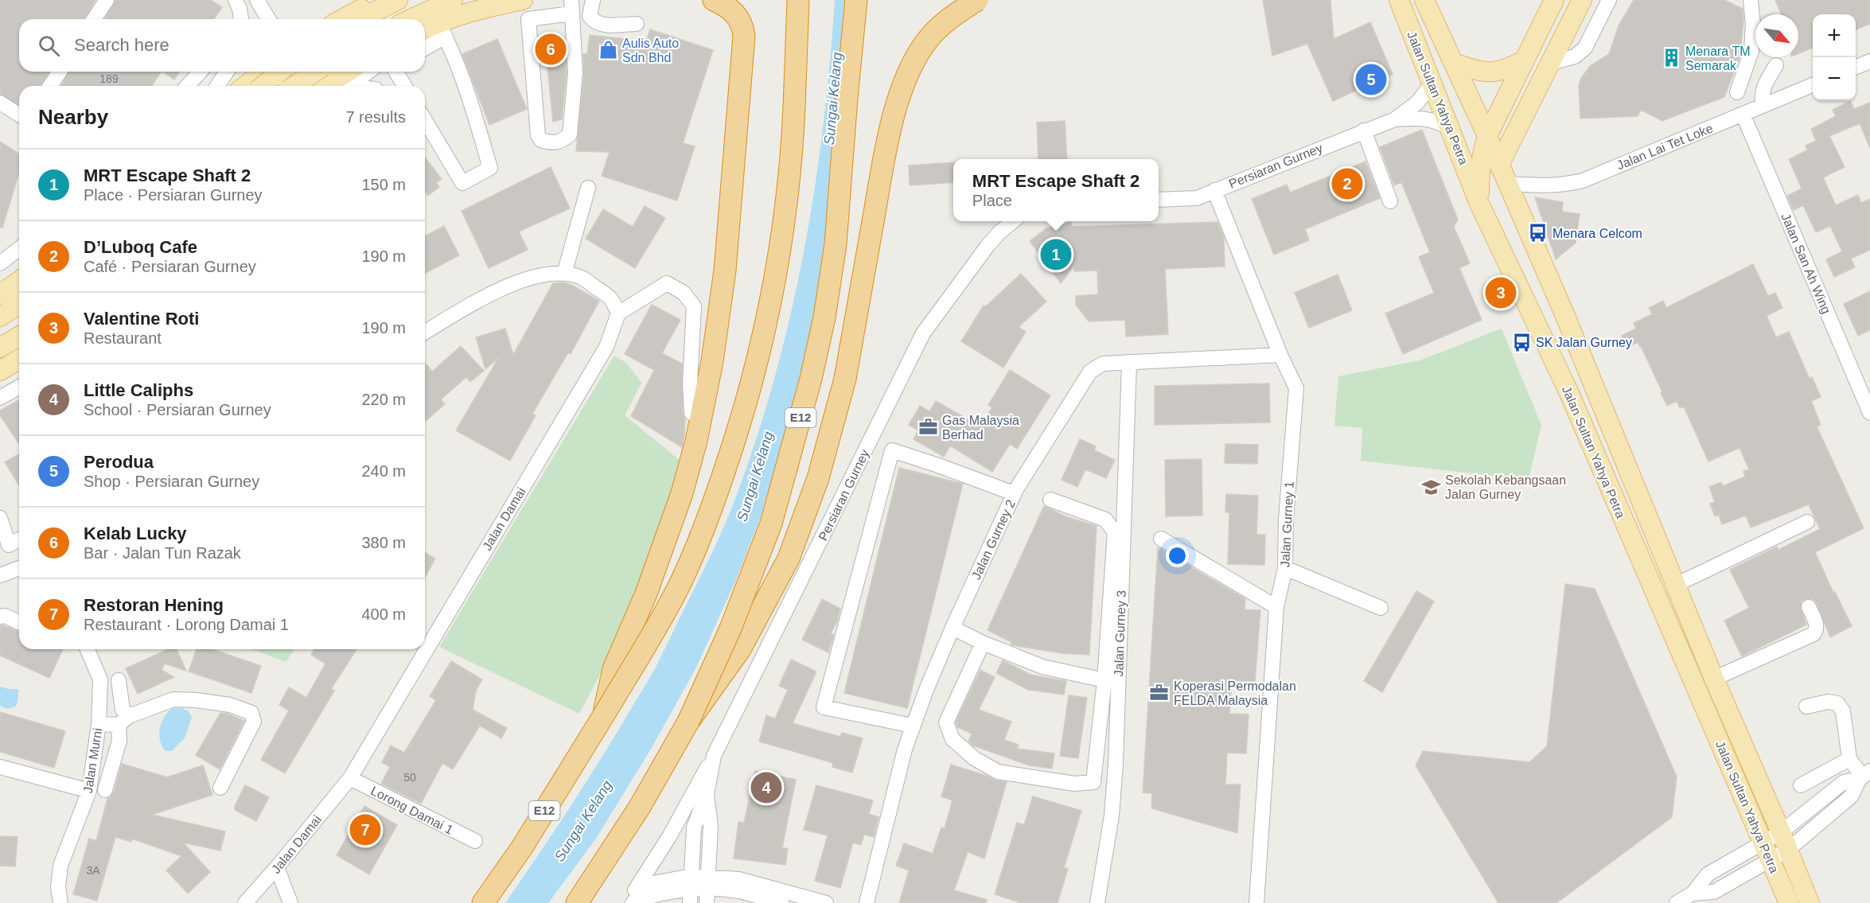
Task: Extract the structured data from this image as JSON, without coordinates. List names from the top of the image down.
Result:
{
  "streets": {
    "highway": ["E12"],
    "main road": ["Jalan Sultan Yahya Petra"],
    "street": [
      "Jalan Lai Tet Loke",
      "Persiaran Gurney",
      "Jalan San Ah Wing",
      "Jalan Damai",
      "Jalan Gurney 1",
      "Jalan Gurney 2",
      "Jalan Gurney 3",
      "Jalan Murni",
      "Lorong Damai 1"
    ]
  },
  "crossings": [
    ["Jalan Sultan Yahya Petra", "Jalan Lai Tet Loke"],
    ["Jalan Sultan Yahya Petra", "Persiaran Gurney"],
    ["Jalan Lai Tet Loke", "Jalan San Ah Wing"],
    ["Persiaran Gurney", "Jalan Gurney 1"],
    ["Jalan Damai", "Lorong Damai 1"],
    ["Jalan Gurney 1", "Jalan Gurney 2"],
    ["Jalan Gurney 2", "Jalan Gurney 3"]
  ],
  "water": ["Sungai Kelang"],
  "places": {
    "shop": ["Aulis Auto Sdn Bhd"],
    "building": ["Menara TM Semarak"],
    "bus stop": ["Menara Celcom", "SK Jalan Gurney"],
    "office": ["Gas Malaysia Berhad", "Koperasi Permodalan FELDA Malaysia"],
    "school or university": ["Sekolah Kebangsaan Jalan Gurney"]
  },
  "house_numbers": ["189", "50", "3A"],
  "north": "bottom right",
  "page": {
    "map_buttons": ["+", "−"],
    "search": "Search here",
    "pins": [
      "6",
      "5",
      "2",
      "1",
      "3",
      "4",
      "7"
    ],
    "heading": ["Nearby", "7 results"],
    "list": [
      {
        "mark": "1",
        "name": "MRT Escape Shaft 2",
        "note": "Place · Persiaran Gurney",
        "value": "150 m"
      },
      {
        "mark": "2",
        "name": "D’Luboq Cafe",
        "note": "Café · Persiaran Gurney",
        "value": "190 m"
      },
      {
        "mark": "3",
        "name": "Valentine Roti",
        "note": "Restaurant",
        "value": "190 m"
      },
      {
        "mark": "4",
        "name": "Little Caliphs",
        "note": "School · Persiaran Gurney",
        "value": "220 m"
      },
      {
        "mark": "5",
        "name": "Perodua",
        "note": "Shop · Persiaran Gurney",
        "value": "240 m"
      },
      {
        "mark": "6",
        "name": "Kelab Lucky",
        "note": "Bar · Jalan Tun Razak",
        "value": "380 m"
      },
      {
        "mark": "7",
        "name": "Restoran Hening",
        "note": "Restaurant · Lorong Damai 1",
        "value": "400 m"
      }
    ],
    "popup": ["MRT Escape Shaft 2", "Place"]
  }
}
